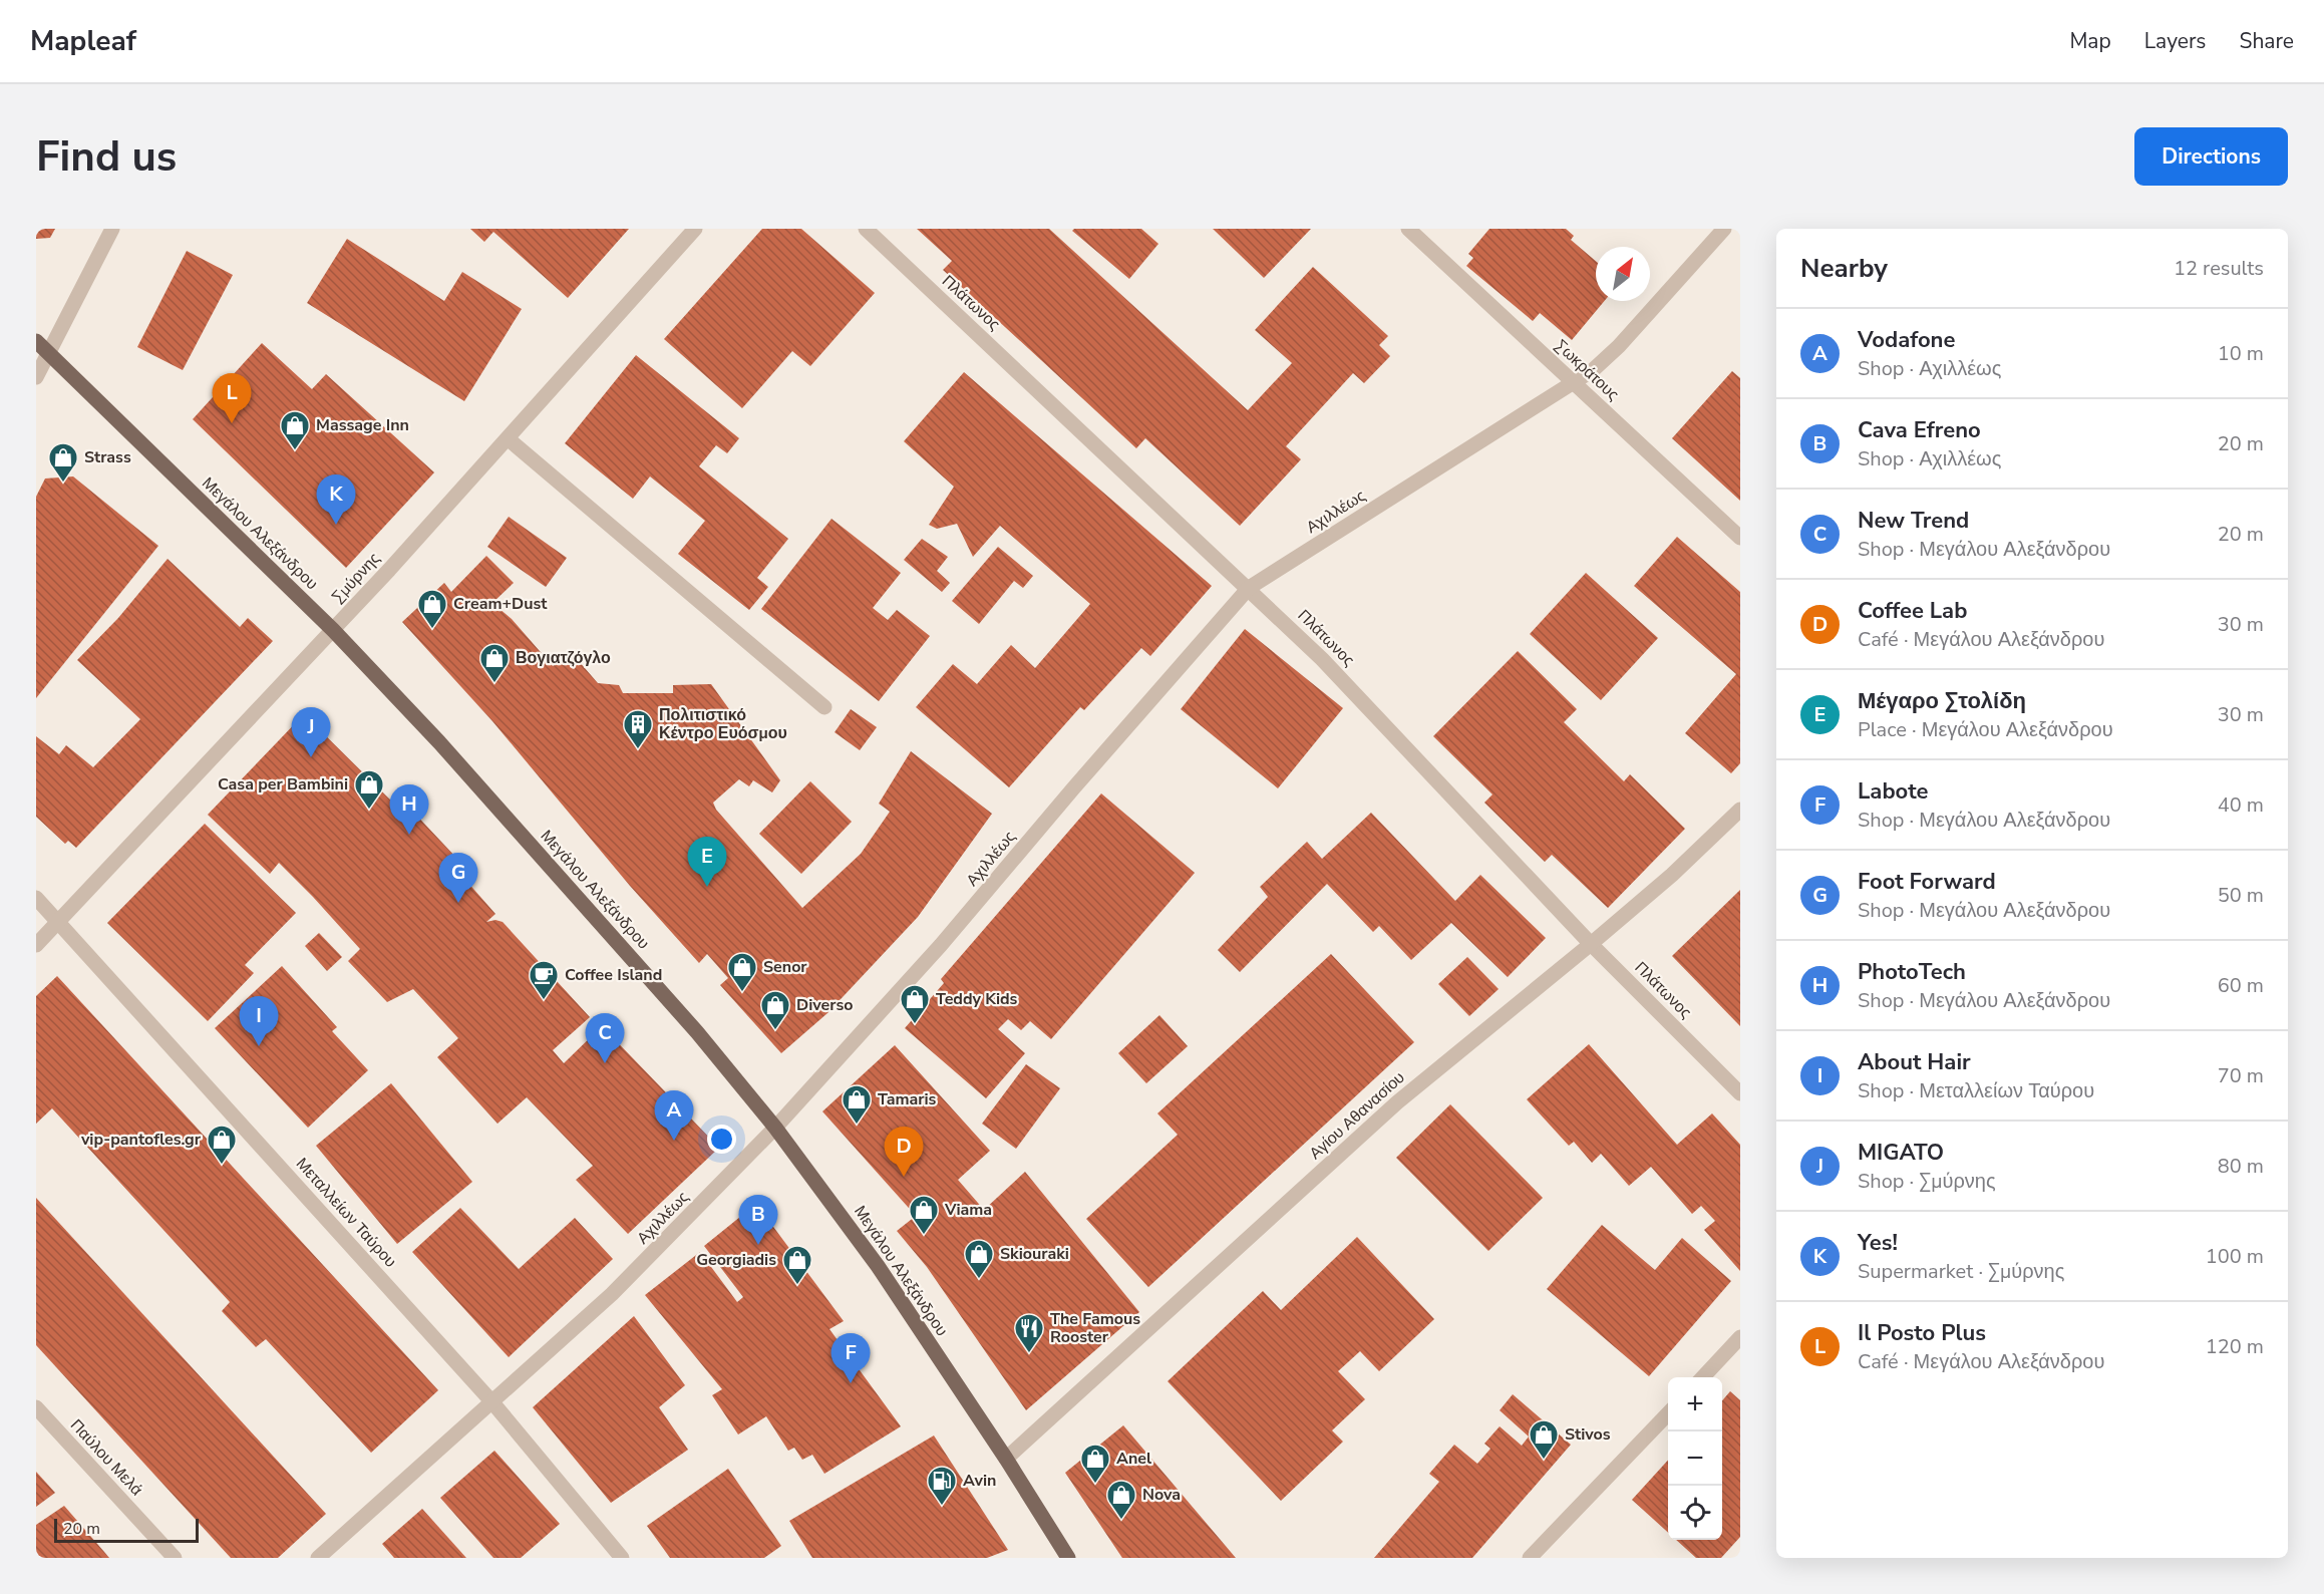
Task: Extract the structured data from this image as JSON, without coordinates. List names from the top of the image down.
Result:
{
  "streets": {
    "main road": ["Μεγάλου Αλεξάνδρου"],
    "street": [
      "Πλάτωνος",
      "Σωκράτους",
      "Αχιλλέως",
      "Σμύρνης",
      "Αγίου Αθανασίου",
      "Μεταλλείων Ταύρου",
      "Παύλου Μελά"
    ]
  },
  "crossings": [
    ["Πλάτωνος", "Αχιλλέως"],
    ["Πλάτωνος", "Αγίου Αθανασίου"],
    ["Σωκράτους", "Αχιλλέως"],
    ["Αχιλλέως", "Μεγάλου Αλεξάνδρου"],
    ["Αχιλλέως", "Μεταλλείων Ταύρου"],
    ["Μεγάλου Αλεξάνδρου", "Σμύρνης"],
    ["Μεγάλου Αλεξάνδρου", "Αγίου Αθανασίου"],
    ["Σμύρνης", "Μεταλλείων Ταύρου"]
  ],
  "places": {
    "shop": [
      "Massage Inn",
      "Strass",
      "Cream+Dust",
      "Βογιατζόγλο",
      "Casa per Bambini",
      "Senor",
      "Teddy Kids",
      "Diverso",
      "Tamaris",
      "vip-pantofles.gr",
      "Viama",
      "Skiouraki",
      "Georgiadis",
      "Stivos",
      "Anel",
      "Nova"
    ],
    "building": ["Πολιτιστικό Κέντρο Ευόσμου"],
    "cafe": ["Coffee Island"],
    "restaurant": ["The Famous Rooster"],
    "fuel station": ["Avin"]
  },
  "scale_bar": "20 m",
  "north": "top right",
  "page": {
    "header": "Mapleaf",
    "nav": ["Map", "Layers", "Share"],
    "buttons": "Directions",
    "title": "Find us",
    "heading": ["Nearby", "12 results"],
    "list": [
      {
        "mark": "A",
        "name": "Vodafone",
        "note": "Shop · Αχιλλέως",
        "value": "10 m"
      },
      {
        "mark": "B",
        "name": "Cava Efreno",
        "note": "Shop · Αχιλλέως",
        "value": "20 m"
      },
      {
        "mark": "C",
        "name": "New Trend",
        "note": "Shop · Μεγάλου Αλεξάνδρου",
        "value": "20 m"
      },
      {
        "mark": "D",
        "name": "Coffee Lab",
        "note": "Café · Μεγάλου Αλεξάνδρου",
        "value": "30 m"
      },
      {
        "mark": "E",
        "name": "Μέγαρο Στολίδη",
        "note": "Place · Μεγάλου Αλεξάνδρου",
        "value": "30 m"
      },
      {
        "mark": "F",
        "name": "Labote",
        "note": "Shop · Μεγάλου Αλεξάνδρου",
        "value": "40 m"
      },
      {
        "mark": "G",
        "name": "Foot Forward",
        "note": "Shop · Μεγάλου Αλεξάνδρου",
        "value": "50 m"
      },
      {
        "mark": "H",
        "name": "PhotoTech",
        "note": "Shop · Μεγάλου Αλεξάνδρου",
        "value": "60 m"
      },
      {
        "mark": "I",
        "name": "About Hair",
        "note": "Shop · Μεταλλείων Ταύρου",
        "value": "70 m"
      },
      {
        "mark": "J",
        "name": "MIGATO",
        "note": "Shop · Σμύρνης",
        "value": "80 m"
      },
      {
        "mark": "K",
        "name": "Yes!",
        "note": "Supermarket · Σμύρνης",
        "value": "100 m"
      },
      {
        "mark": "L",
        "name": "Il Posto Plus",
        "note": "Café · Μεγάλου Αλεξάνδρου",
        "value": "120 m"
      }
    ],
    "pins": [
      "L",
      "K",
      "J",
      "H",
      "E",
      "G",
      "I",
      "C",
      "A",
      "D",
      "B",
      "F"
    ],
    "map_buttons": ["+", "−"],
    "scale": "20 m"
  }
}
